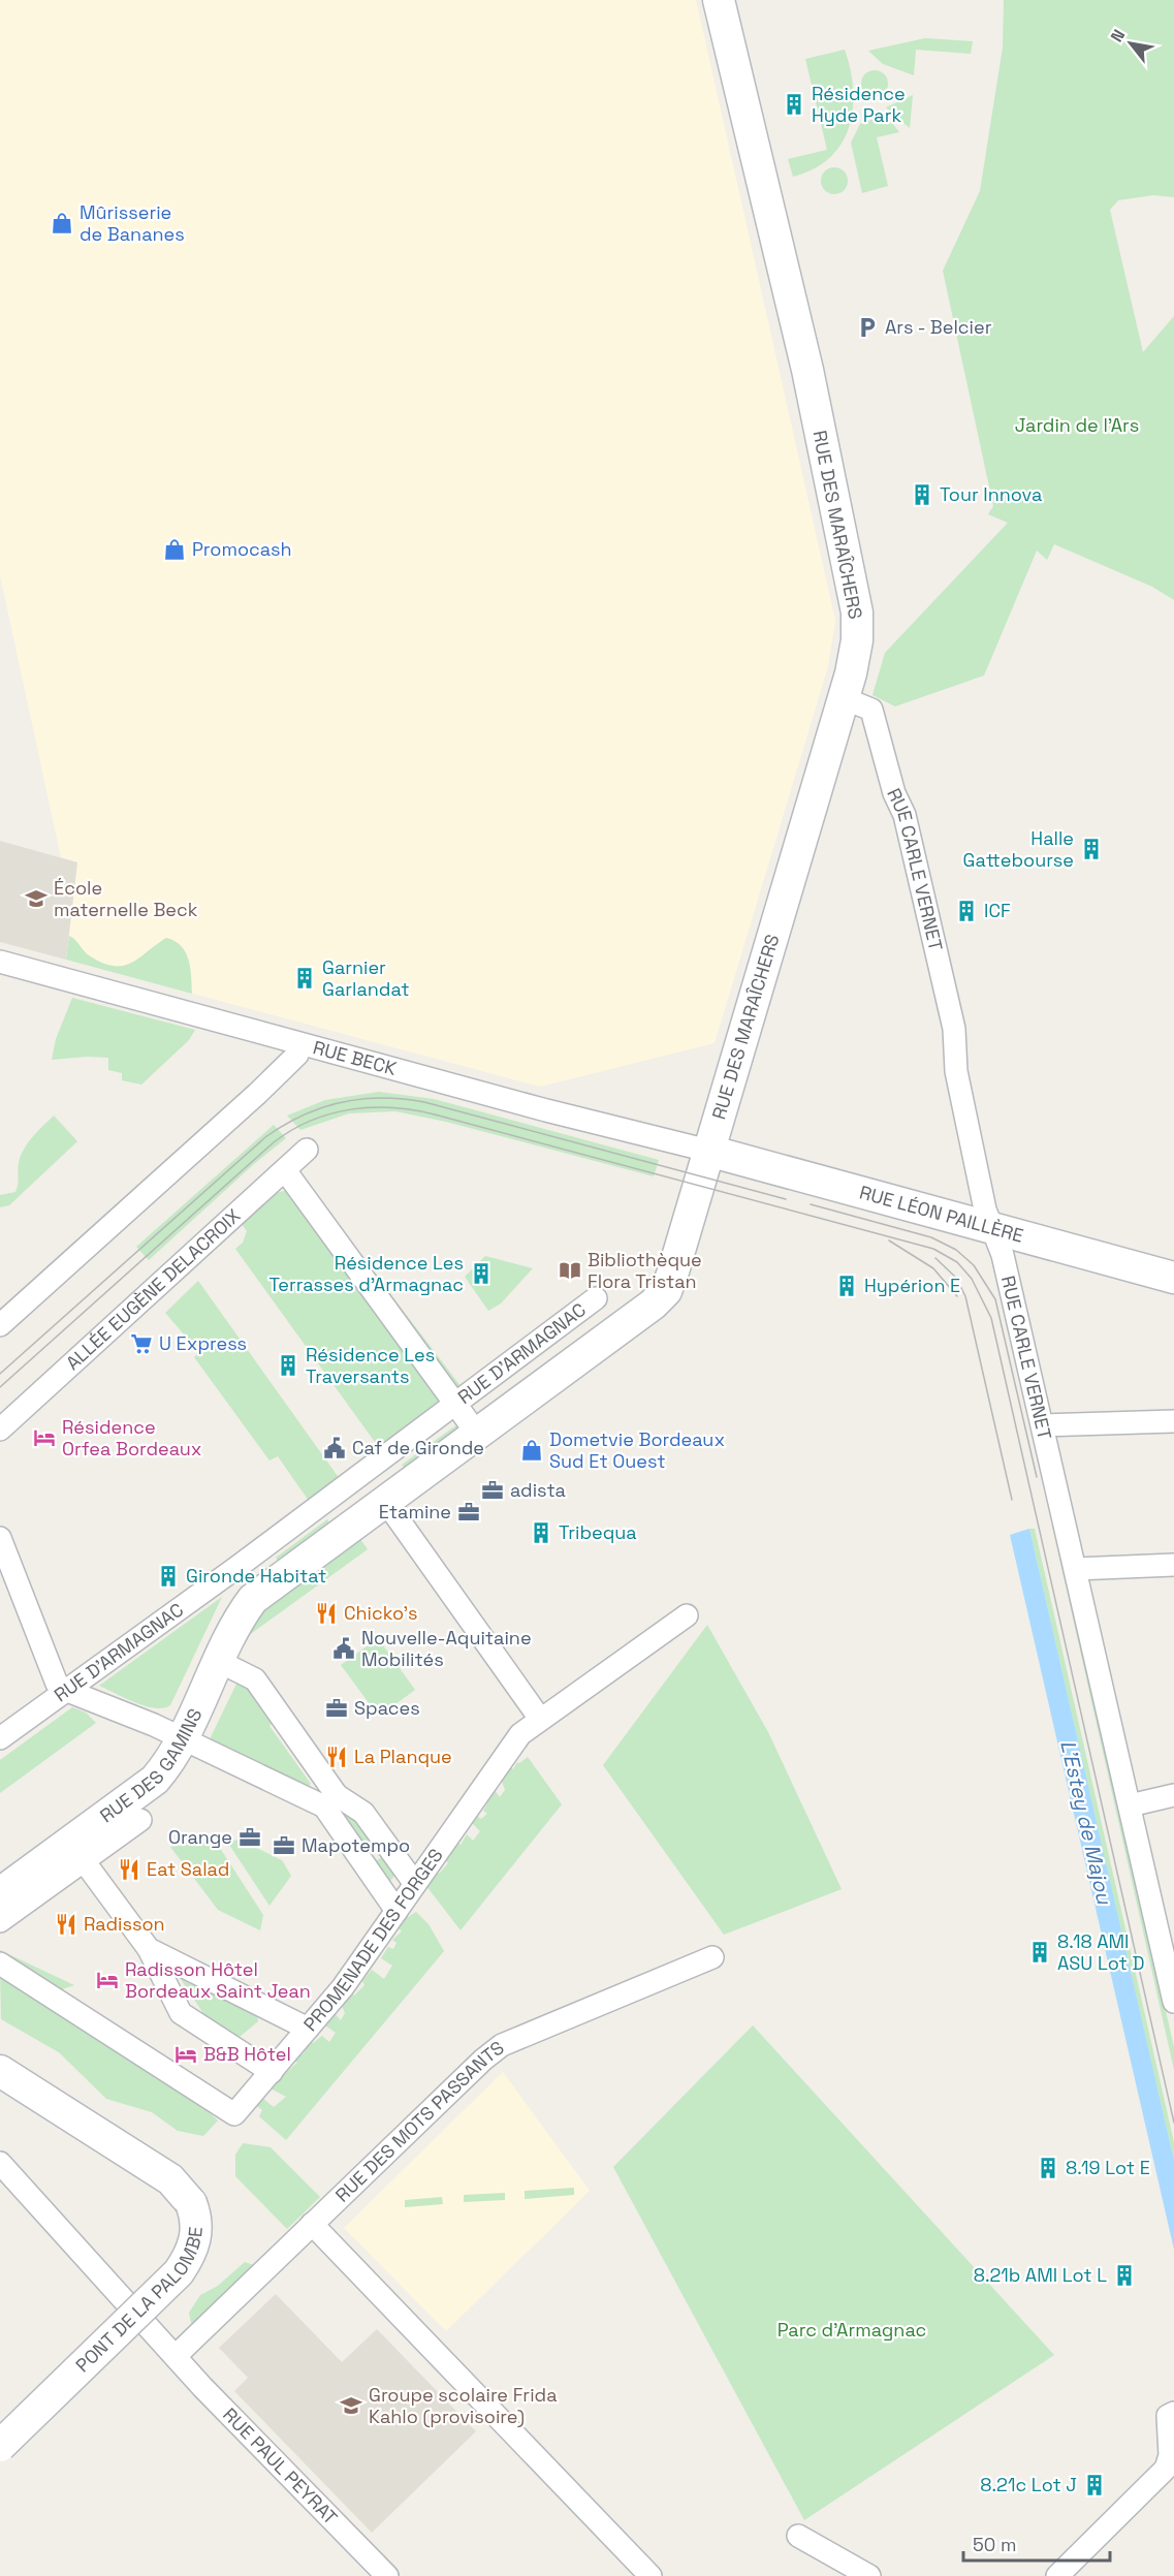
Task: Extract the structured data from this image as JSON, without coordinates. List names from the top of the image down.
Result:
{
  "streets": {
    "main road": [
      "RUE DES MARAÎCHERS",
      "RUE LÉON PAILLÈRE",
      "RUE D'ARMAGNAC",
      "RUE DES GAMINS",
      "PONT DE LA PALOMBE"
    ],
    "street": [
      "RUE CARLE VERNET",
      "RUE BECK",
      "ALLÉE EUGÈNE DELACROIX",
      "PROMENADE DES FORGES",
      "RUE DES MOTS PASSANTS",
      "RUE PAUL PEYRAT"
    ]
  },
  "crossings": [
    ["RUE DES MARAÎCHERS", "RUE CARLE VERNET"],
    ["RUE DES MARAÎCHERS", "RUE BECK"],
    ["RUE DES MARAÎCHERS", "RUE LÉON PAILLÈRE"],
    ["RUE DES MARAÎCHERS", "RUE D'ARMAGNAC"],
    ["RUE CARLE VERNET", "RUE LÉON PAILLÈRE"],
    ["RUE BECK", "RUE LÉON PAILLÈRE"],
    ["RUE BECK", "RUE D'ARMAGNAC"],
    ["RUE LÉON PAILLÈRE", "RUE D'ARMAGNAC"],
    ["RUE D'ARMAGNAC", "RUE DES GAMINS"],
    ["RUE DES MOTS PASSANTS", "RUE PAUL PEYRAT"]
  ],
  "water": ["L'Estey de Majou"],
  "parks": ["Jardin de l'Ars", "Parc d'Armagnac"],
  "places": {
    "building": [
      "Résidence Hyde Park",
      "Tour Innova",
      "Halle Gattebourse",
      "ICF",
      "Garnier Garlandat",
      "Résidence Les Terrasses d'Armagnac",
      "Hypérion E",
      "Résidence Les Traversants",
      "Tribequa",
      "Gironde Habitat",
      "8.18 AMI ASU Lot D",
      "8.19 Lot E",
      "8.21b AMI Lot L",
      "8.21c Lot J"
    ],
    "shop": ["Mûrisserie de Bananes", "Promocash", "Dometvie Bordeaux Sud Et Ouest"],
    "parking": ["Ars - Belcier"],
    "school or university": ["École maternelle Beck", "Groupe scolaire Frida Kahlo (provisoire)"],
    "library": ["Bibliothèque Flora Tristan"],
    "supermarket": ["U Express"],
    "hotel": ["Résidence Orfea Bordeaux", "Radisson Hôtel Bordeaux Saint Jean", "B&B Hôtel"],
    "public building": ["Caf de Gironde", "Nouvelle-Aquitaine Mobilités"],
    "office": [
      "adista",
      "Etamine",
      "Spaces",
      "Orange",
      "Mapotempo"
    ],
    "restaurant": [
      "Chicko's",
      "La Planque",
      "Eat Salad",
      "Radisson"
    ]
  },
  "scale_bar": "50 m",
  "north": "top left"
}
